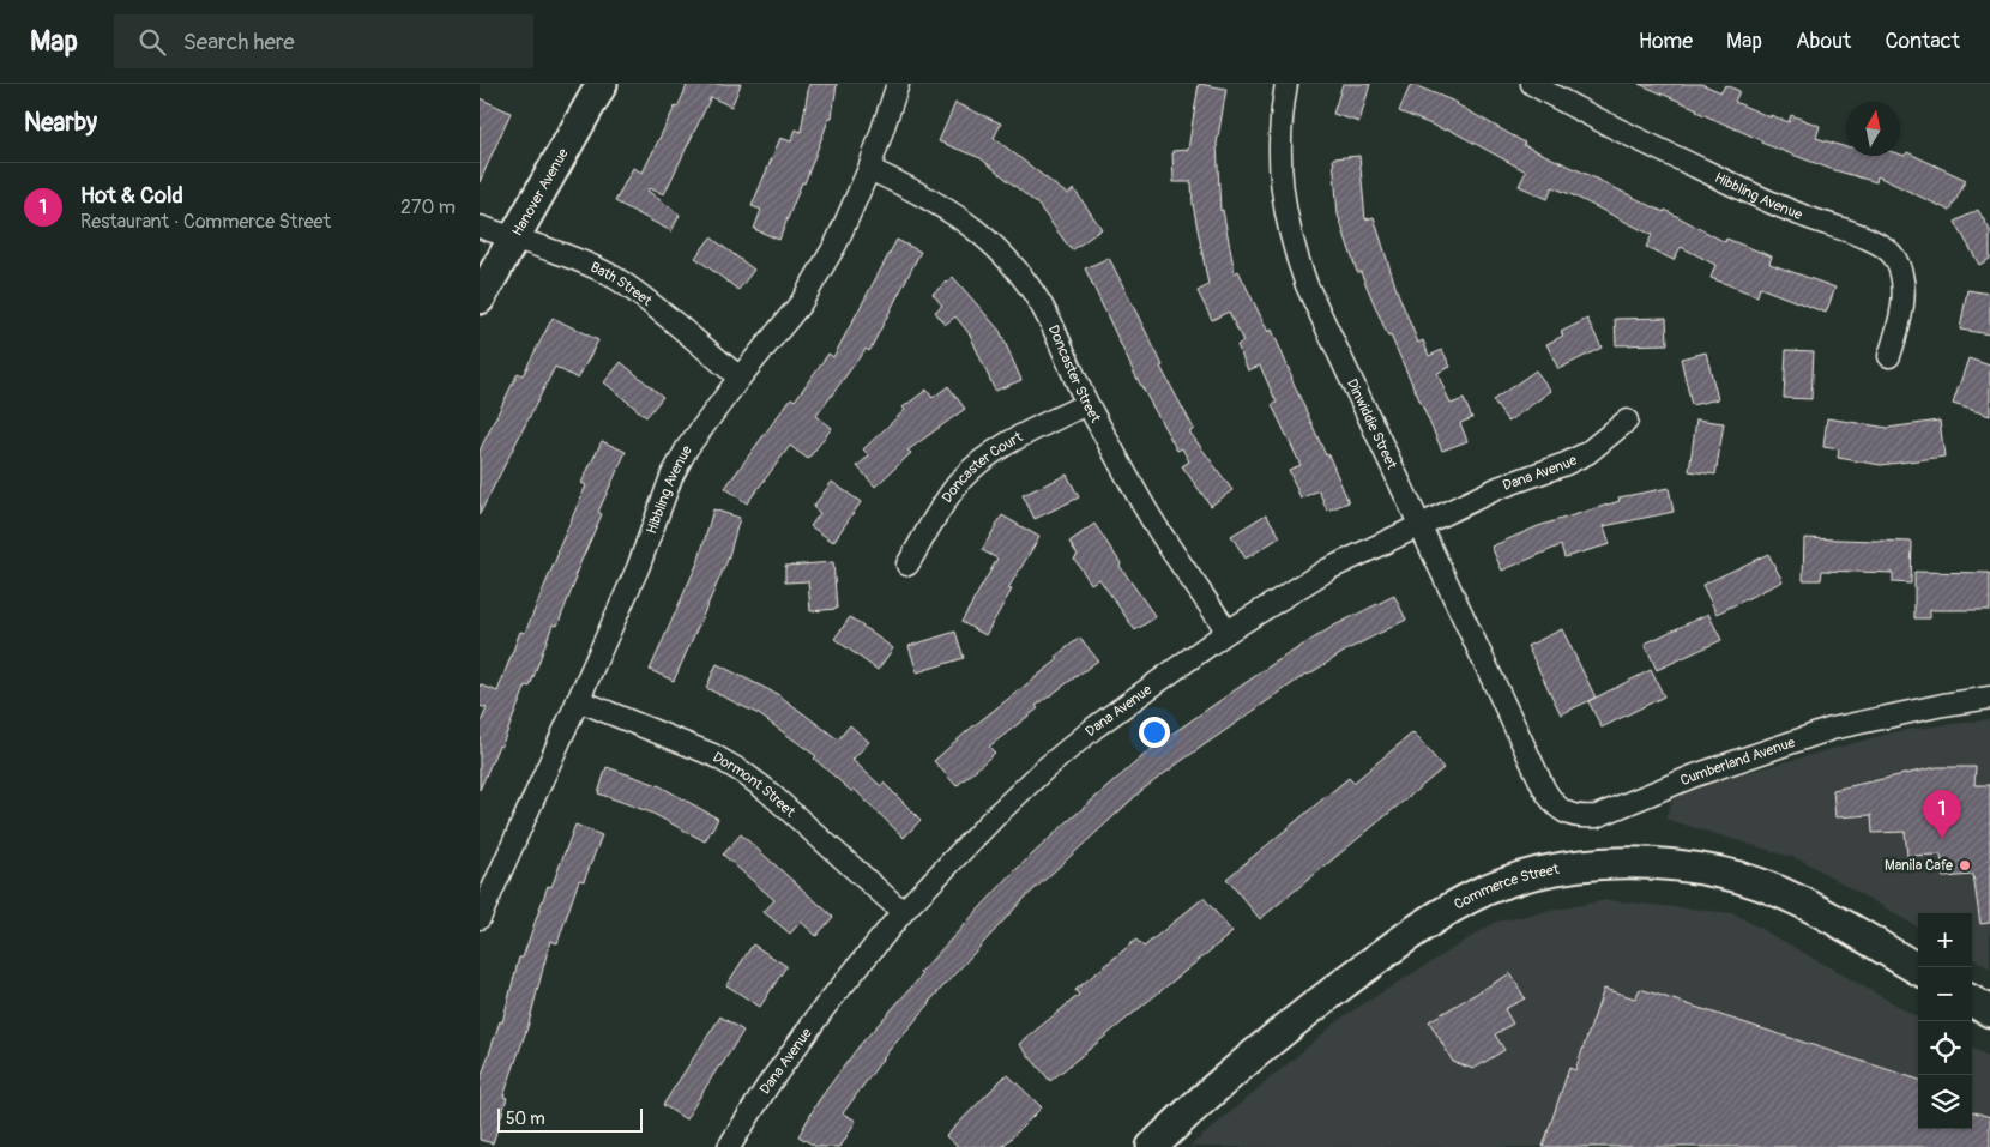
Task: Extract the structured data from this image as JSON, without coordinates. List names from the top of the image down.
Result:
{
  "streets": {
    "street": [
      "Hanover Avenue",
      "Hibbling Avenue",
      "Bath Street",
      "Doncaster Street",
      "Dinwiddie Street",
      "Doncaster Court",
      "Dana Avenue",
      "Cumberland Avenue",
      "Dormont Street",
      "Commerce Street"
    ]
  },
  "crossings": [
    ["Hanover Avenue", "Bath Street"],
    ["Hibbling Avenue", "Bath Street"],
    ["Hibbling Avenue", "Doncaster Street"],
    ["Hibbling Avenue", "Dormont Street"],
    ["Doncaster Street", "Doncaster Court"],
    ["Doncaster Street", "Dana Avenue"],
    ["Dinwiddie Street", "Dana Avenue"],
    ["Dinwiddie Street", "Cumberland Avenue"],
    ["Dana Avenue", "Dormont Street"]
  ],
  "places": ["Manila Cafe"],
  "scale_bar": "50 m",
  "north": "top",
  "page": {
    "header": "Map",
    "search": "Search here",
    "nav": [
      "Home",
      "Map",
      "About",
      "Contact"
    ],
    "heading": "Nearby",
    "list": [
      {
        "mark": "1",
        "name": "Hot & Cold",
        "note": "Restaurant · Commerce Street",
        "value": "270 m"
      }
    ],
    "pins": "1",
    "map_buttons": ["+", "−"],
    "scale": "50 m"
  }
}
